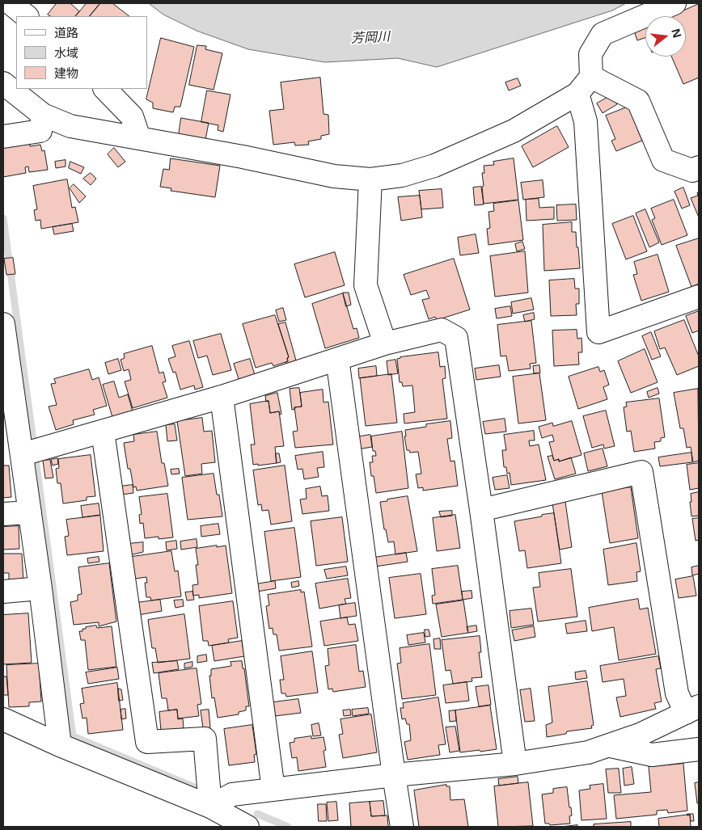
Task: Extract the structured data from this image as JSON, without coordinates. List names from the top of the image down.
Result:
{
  "water": ["芳岡川"],
  "legend": ["道路", "水域", "建物"],
  "north": "right"
}
